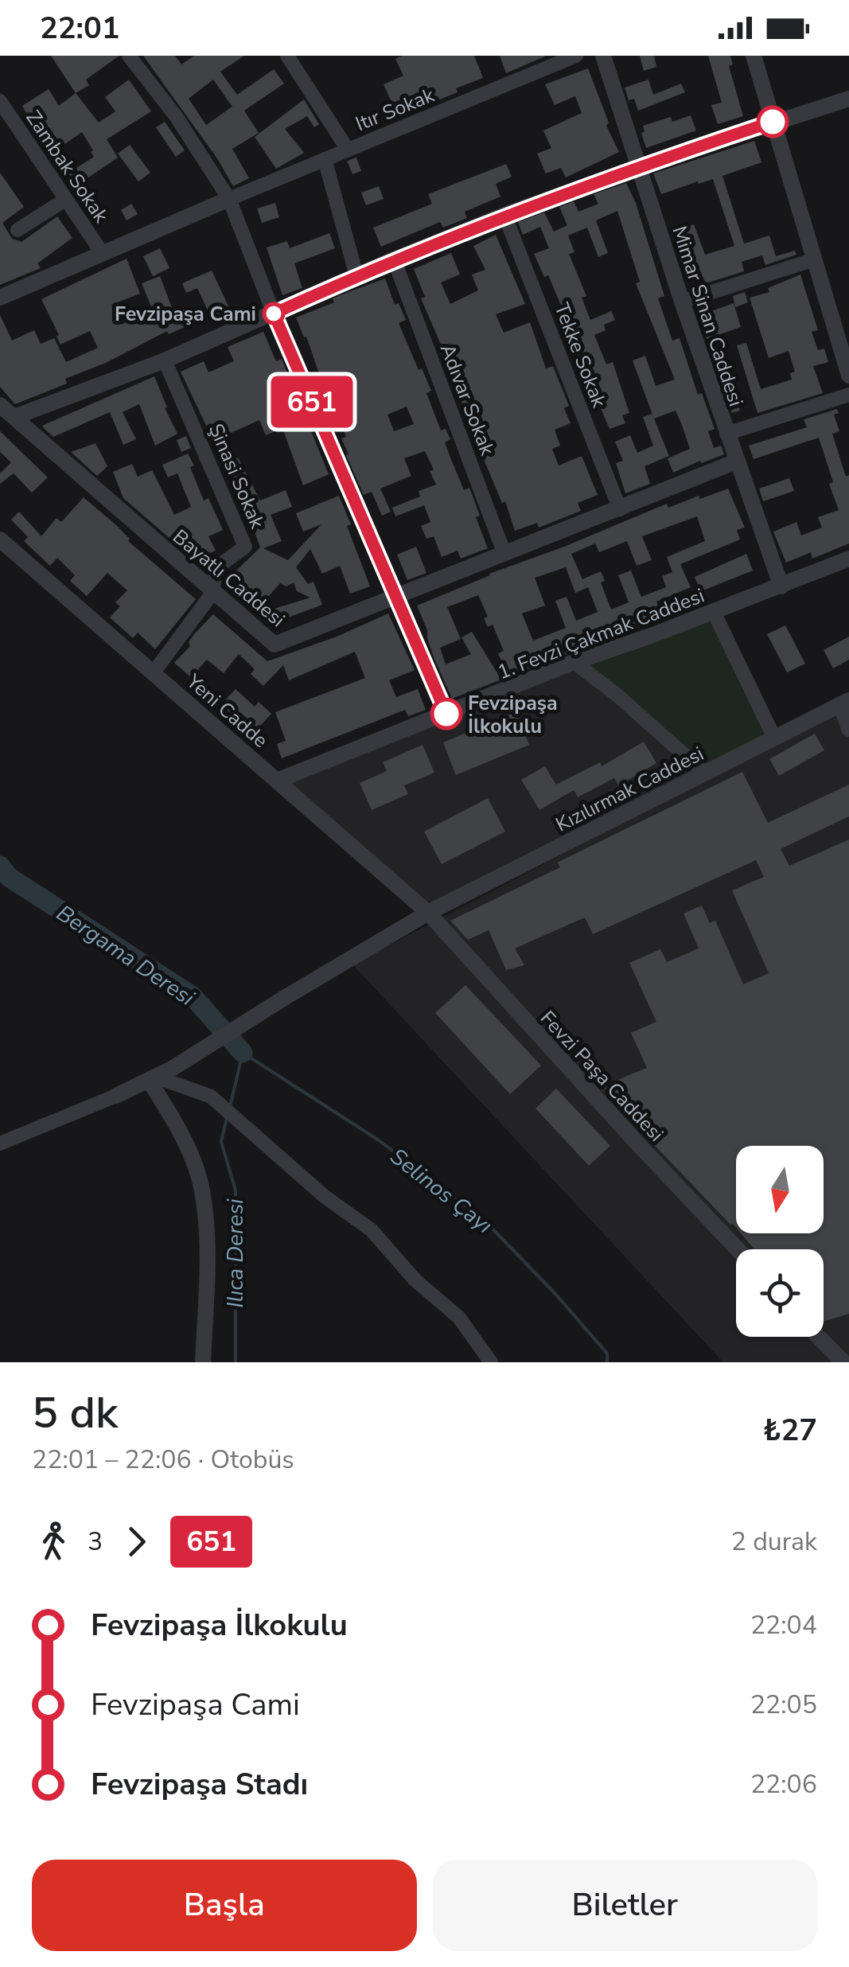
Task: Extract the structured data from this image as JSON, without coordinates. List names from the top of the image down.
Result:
{
  "streets": {
    "street": [
      "Itır Sokak",
      "Zambak Sokak",
      "Mimar Sinan Caddesi",
      "Tekke Sokak",
      "Adıvar Sokak",
      "Şinasi Sokak",
      "Bayatlı Caddesi",
      "1. Fevzi Çakmak Caddesi",
      "Yeni Cadde",
      "Kızılırmak Caddesi",
      "Fevzi Paşa Caddesi"
    ]
  },
  "crossings": [
    ["Mimar Sinan Caddesi", "Bayatlı Caddesi"],
    ["Mimar Sinan Caddesi", "1. Fevzi Çakmak Caddesi"],
    ["Tekke Sokak", "Bayatlı Caddesi"],
    ["Adıvar Sokak", "Bayatlı Caddesi"],
    ["Şinasi Sokak", "Bayatlı Caddesi"],
    ["Şinasi Sokak", "Yeni Cadde"],
    ["1. Fevzi Çakmak Caddesi", "Yeni Cadde"],
    ["Yeni Cadde", "Kızılırmak Caddesi"],
    ["Yeni Cadde", "Fevzi Paşa Caddesi"],
    ["Kızılırmak Caddesi", "Fevzi Paşa Caddesi"]
  ],
  "water": ["Bergama Deresi", "Selinos Çayı", "Ilıca Deresi"],
  "places": ["Fevzipaşa Cami", "Fevzipaşa İlkokulu"],
  "lines": ["bus line 651"],
  "north": "bottom",
  "page": {
    "status": "22:01",
    "on_map": "651",
    "heading": ["5 dk", "22:01 – 22:06 · Otobüs", "₺27"],
    "legs": ["3", "651", "2 durak"],
    "list": [
      {
        "name": "Fevzipaşa İlkokulu",
        "value": "22:04"
      },
      {
        "name": "Fevzipaşa Cami",
        "value": "22:05"
      },
      {
        "name": "Fevzipaşa Stadı",
        "value": "22:06"
      }
    ],
    "buttons": ["Başla", "Biletler"]
  }
}
